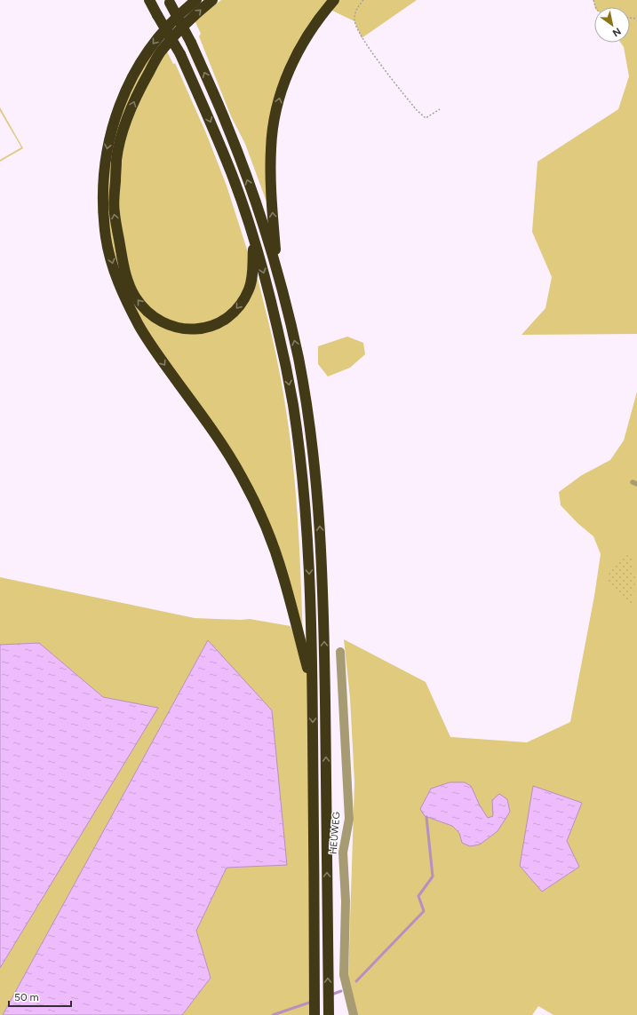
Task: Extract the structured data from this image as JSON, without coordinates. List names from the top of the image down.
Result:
{
  "streets": {
    "street": ["HEUWEG"]
  },
  "scale_bar": "50 m",
  "north": "bottom right"
}
